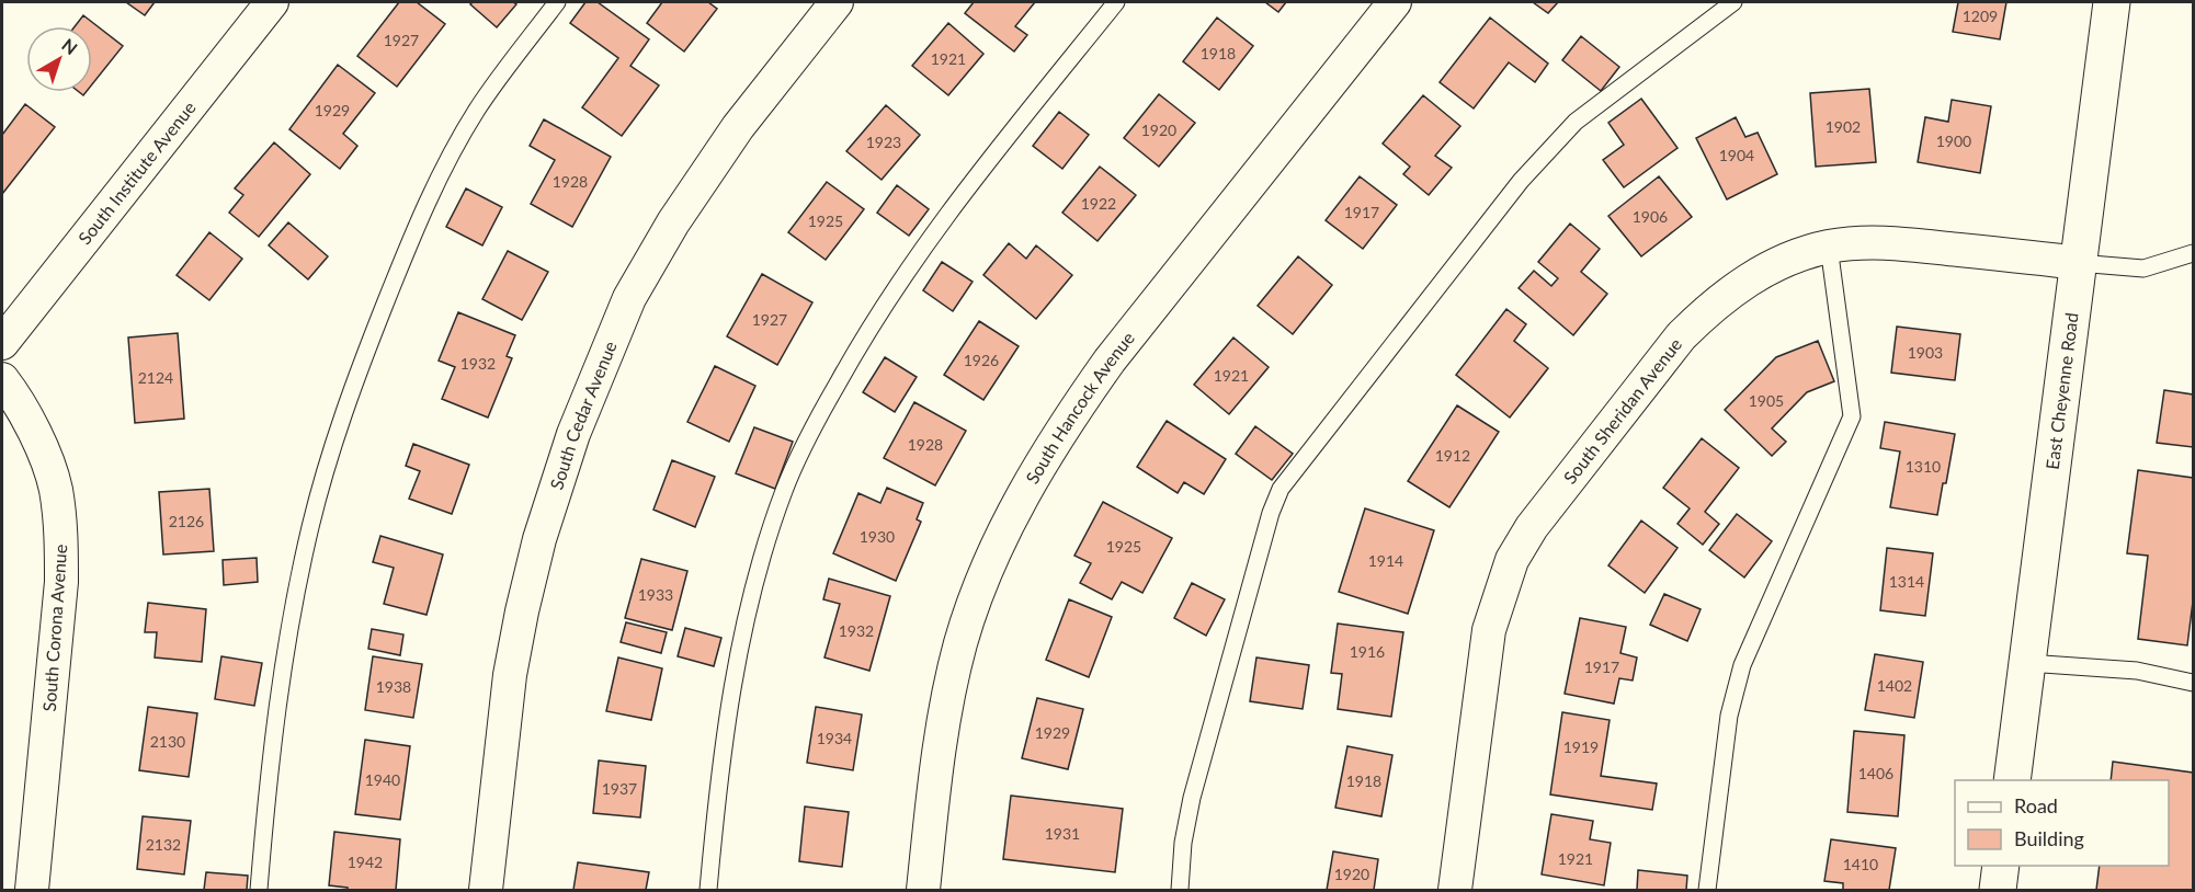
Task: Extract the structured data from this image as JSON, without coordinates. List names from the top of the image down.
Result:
{
  "streets": {
    "street": [
      "South Institute Avenue",
      "East Cheyenne Road",
      "South Hancock Avenue",
      "South Sheridan Avenue",
      "South Cedar Avenue",
      "South Corona Avenue"
    ]
  },
  "crossings": [
    ["East Cheyenne Road", "South Sheridan Avenue"]
  ],
  "house_numbers": [
    "1209",
    "1927",
    "1918",
    "1921",
    "1929",
    "1902",
    "1920",
    "1900",
    "1923",
    "1904",
    "1928",
    "1922",
    "1917",
    "1906",
    "1925",
    "1927",
    "1903",
    "1926",
    "1932",
    "1921",
    "2124",
    "1905",
    "1928",
    "1912",
    "1310",
    "2126",
    "1930",
    "1925",
    "1914",
    "1314",
    "1933",
    "1932",
    "1916",
    "1917",
    "1402",
    "1938",
    "1929",
    "1934",
    "2130",
    "1919",
    "1406",
    "1940",
    "1918",
    "1937",
    "1931",
    "2132",
    "1921",
    "1942",
    "1410",
    "1920"
  ],
  "legend": ["Road", "Building"],
  "north": "top right"
}
